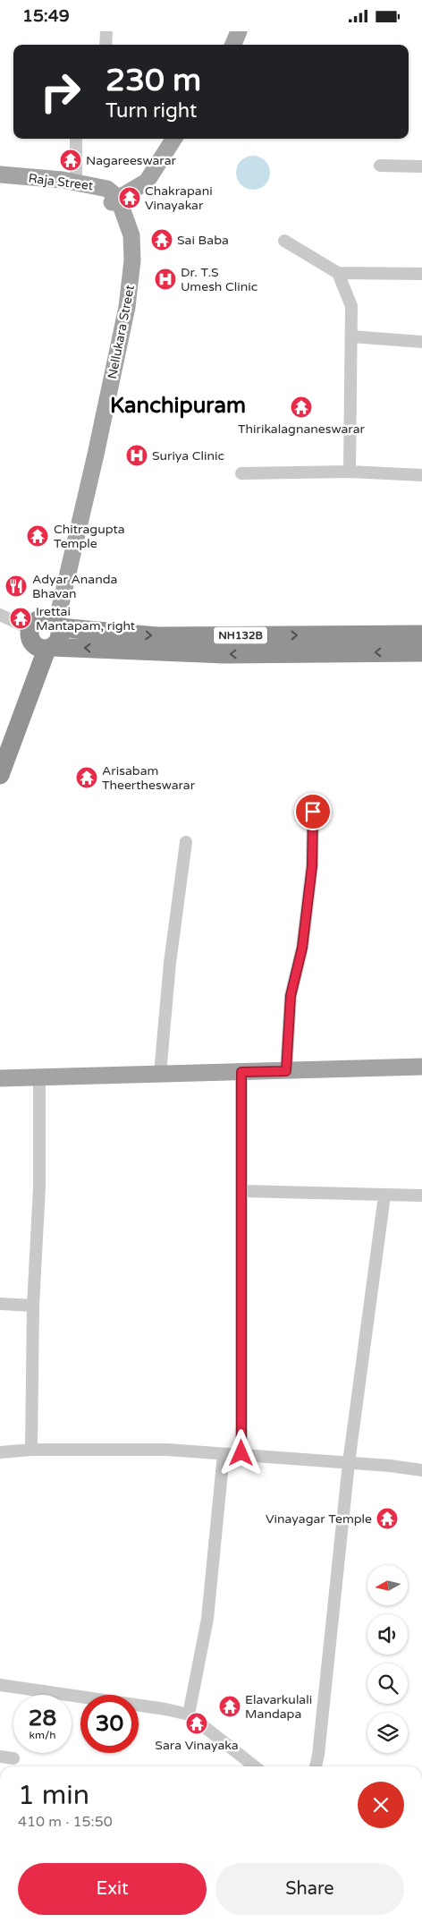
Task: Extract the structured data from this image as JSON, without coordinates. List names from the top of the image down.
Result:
{
  "streets": {
    "highway": ["NH132B"],
    "main road": ["Raja Street", "Nellukara Street"]
  },
  "crossings": [
    ["Raja Street", "Nellukara Street"],
    ["Nellukara Street", "NH132B"]
  ],
  "districts": ["Kanchipuram"],
  "places": {
    "temple": [
      "Nagareeswarar",
      "Chakrapani Vinayakar",
      "Sai Baba",
      "Thirikalagnaneswarar",
      "Chitragupta Temple",
      "Irettai Mantapam, right",
      "Arisabam Theertheswarar",
      "Vinayagar Temple",
      "Elavarkulali Mandapa",
      "Sara Vinayaka"
    ],
    "hospital": ["Dr. T.S Umesh Clinic", "Suriya Clinic"],
    "restaurant": ["Adyar Ananda Bhavan"]
  },
  "north": "left",
  "page": {
    "status": "15:49",
    "turn": ["230 m", "Turn right"],
    "speed": "28 km/h",
    "limit": "30",
    "heading": ["1 min", "410 m · 15:50"],
    "buttons": ["Exit", "Share"]
  }
}
